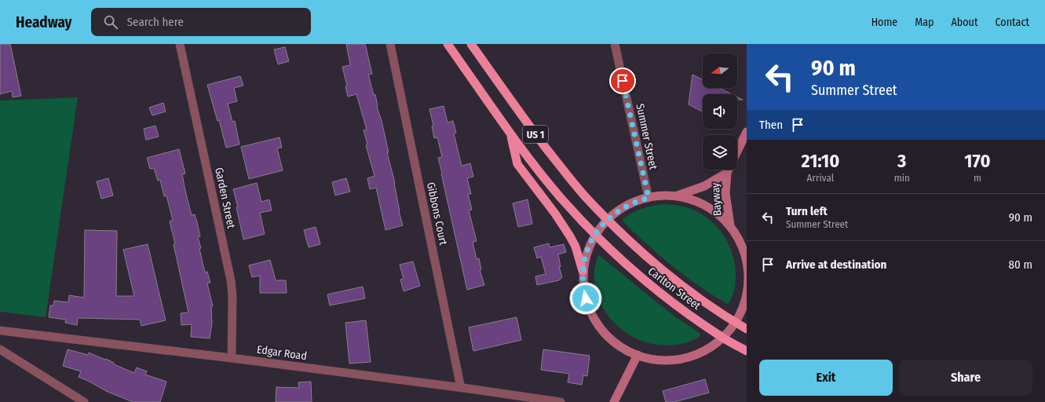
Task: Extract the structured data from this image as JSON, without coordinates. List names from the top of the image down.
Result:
{
  "streets": {
    "highway": ["US 1", "Carlton Street"],
    "main road": ["Bayway"],
    "street": [
      "Summer Street",
      "Garden Street",
      "Gibbons Court",
      "Edgar Road"
    ]
  },
  "crossings": [
    ["US 1", "Carlton Street"],
    ["Garden Street", "Edgar Road"],
    ["Gibbons Court", "Edgar Road"]
  ],
  "north": "left",
  "page": {
    "header": "Headway",
    "search": "Search here",
    "nav": [
      "Home",
      "Map",
      "About",
      "Contact"
    ],
    "turn": ["90 m", "Summer Street"],
    "then": "Then",
    "eta": [
      "21:10",
      "Arrival",
      "3",
      "min",
      "170",
      "m"
    ],
    "list": [
      {
        "name": "Turn left",
        "note": "Summer Street",
        "value": "90 m"
      },
      {
        "name": "Arrive at destination",
        "value": "80 m"
      }
    ],
    "buttons": ["Exit", "Share"]
  }
}
